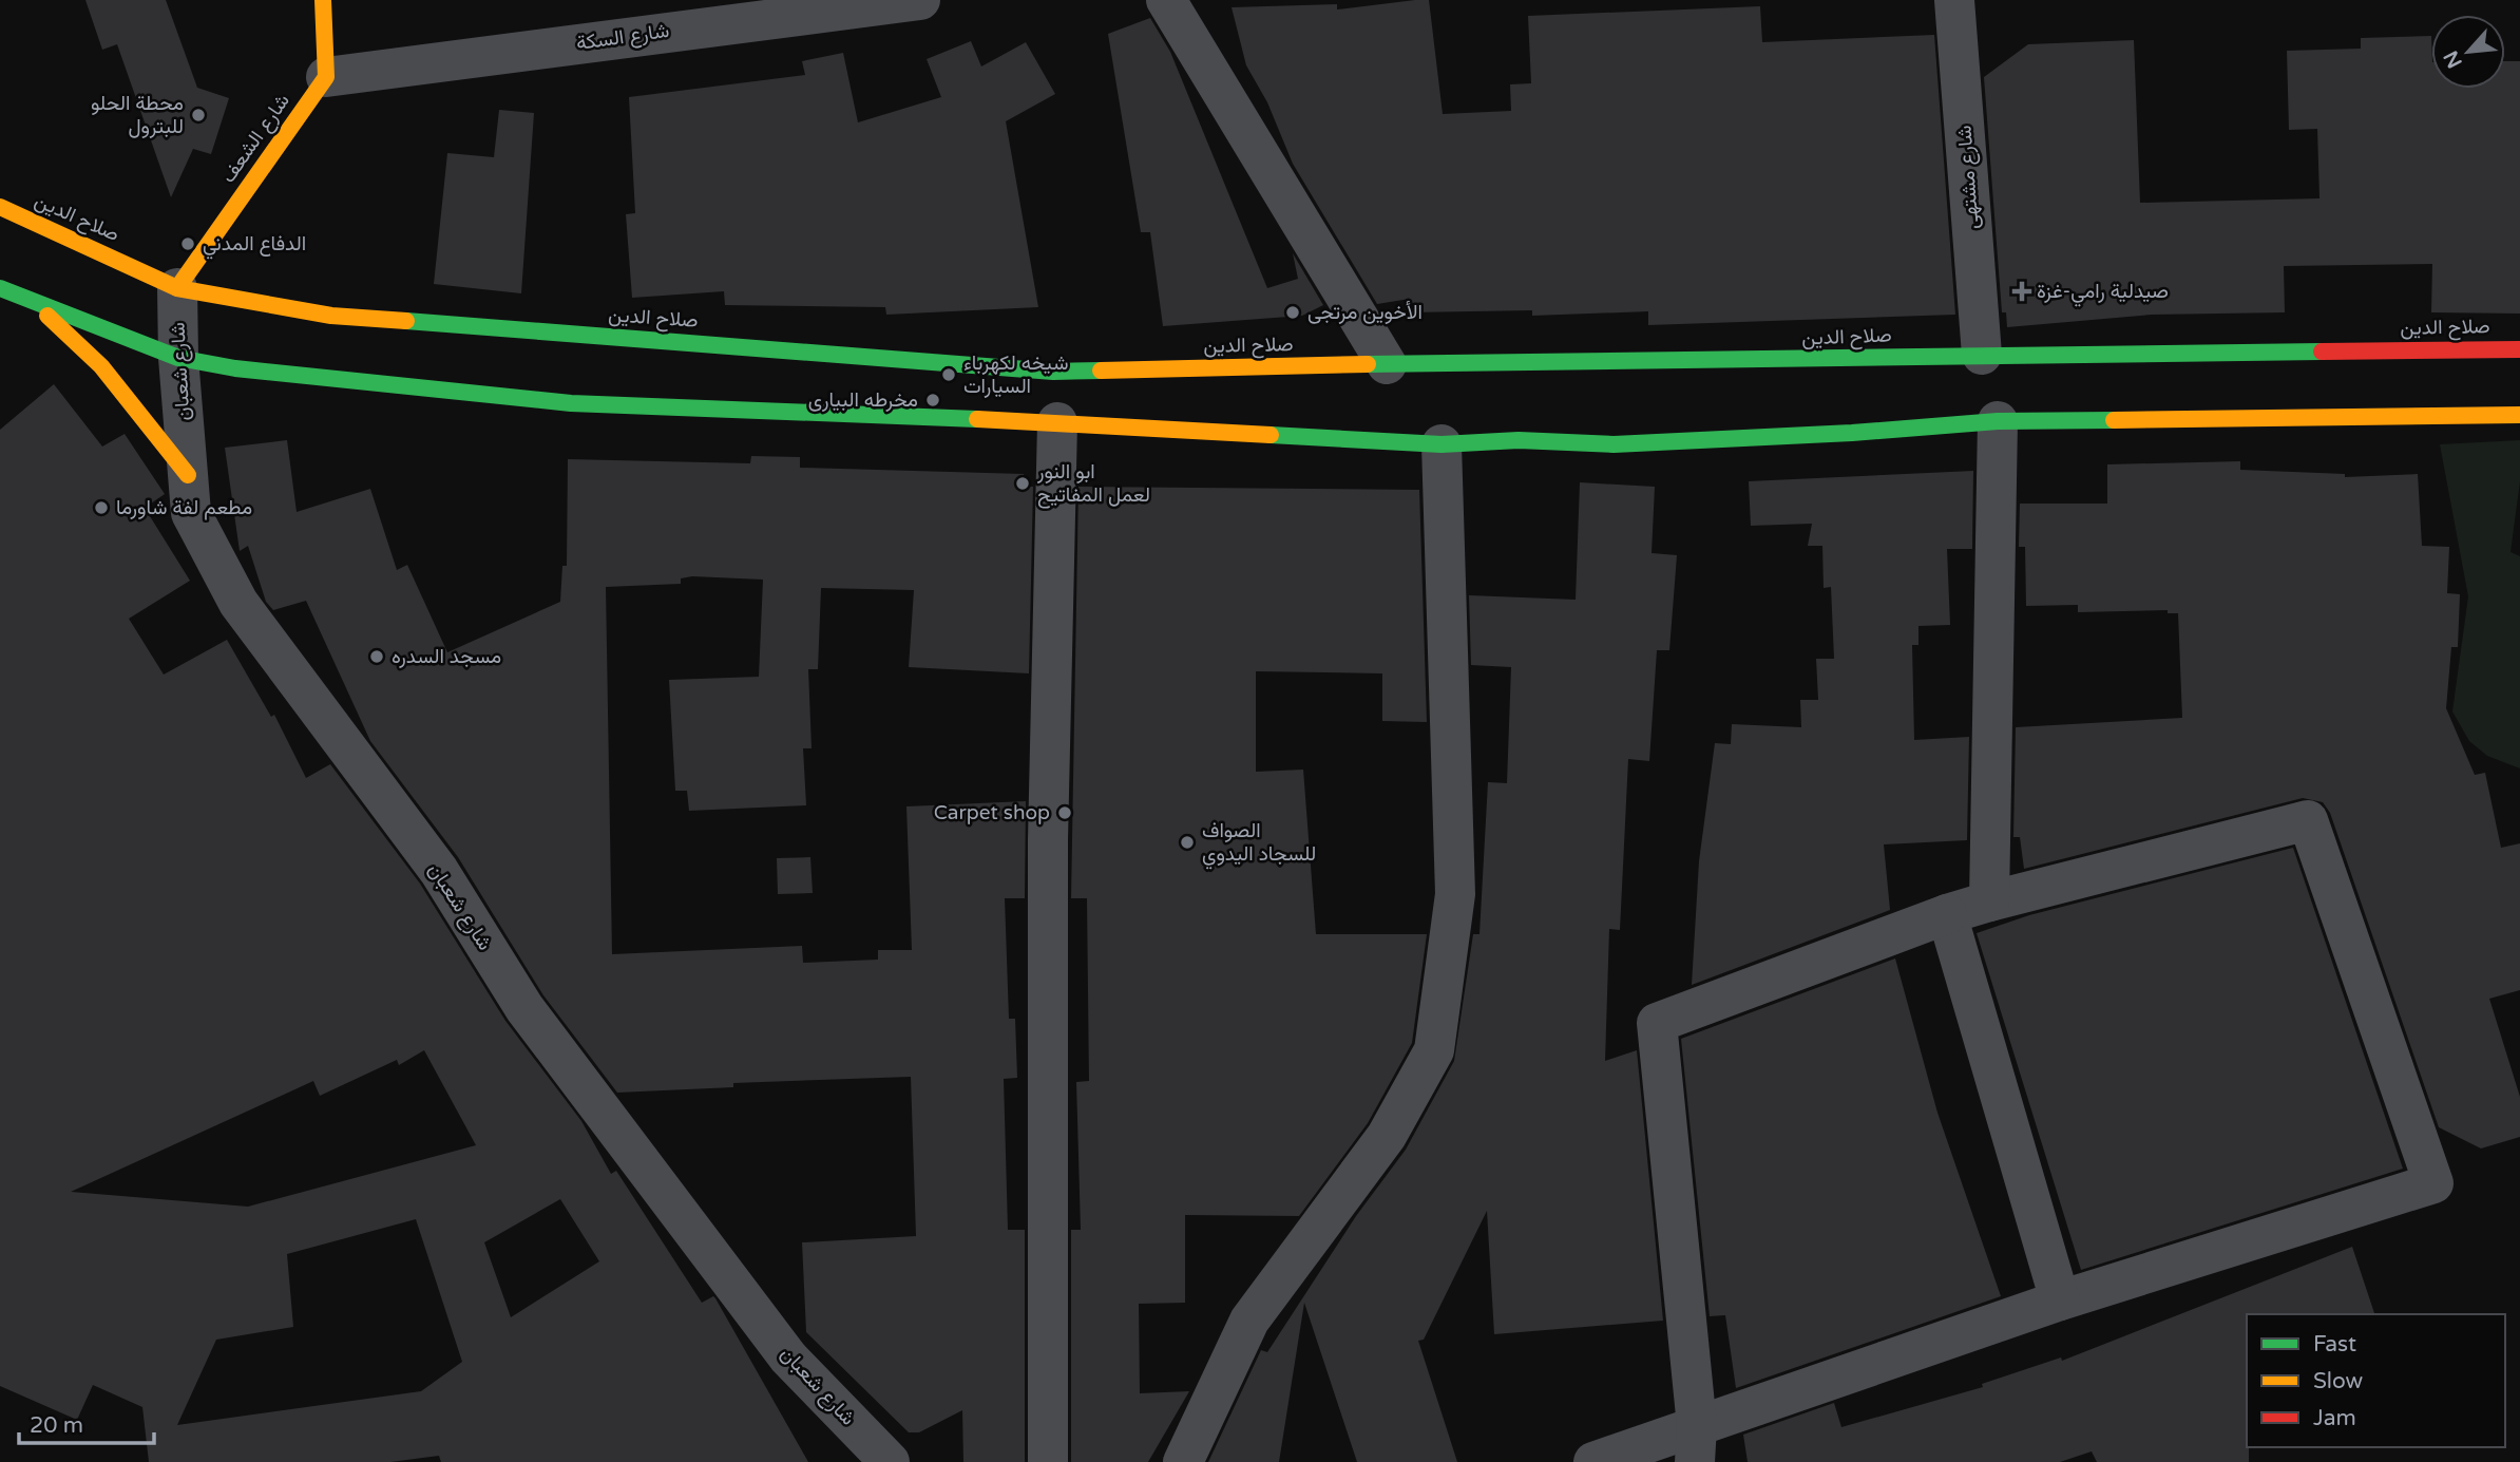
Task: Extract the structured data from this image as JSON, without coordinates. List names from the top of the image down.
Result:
{
  "streets": {
    "main road": ["شارع الشعف", "صلاح الدين"],
    "street": ["شارع السكة", "شارع مشتهى", "شارع شعبان"]
  },
  "crossings": [
    ["شارع السكة", "شارع الشعف"],
    ["شارع الشعف", "صلاح الدين"],
    ["شارع الشعف", "شارع شعبان"],
    ["شارع مشتهى", "صلاح الدين"],
    ["صلاح الدين", "شارع شعبان"]
  ],
  "places": {
    "other": [
      "محطة الحلو للبترول",
      "الدفاع المدني",
      "الأخوين مرتجى",
      "شيخه لكهرباء السيارات",
      "مخرطه البيارى",
      "ابو النور لعمل المفاتيح",
      "مطعم لفة شاورما",
      "مسجد السدره",
      "Carpet shop",
      "الصواف للسجاد اليدوي"
    ],
    "health": ["صيدلية رامي-غزة"]
  },
  "legend": ["Fast", "Slow", "Jam"],
  "scale_bar": "20 m",
  "north": "bottom left"
}
